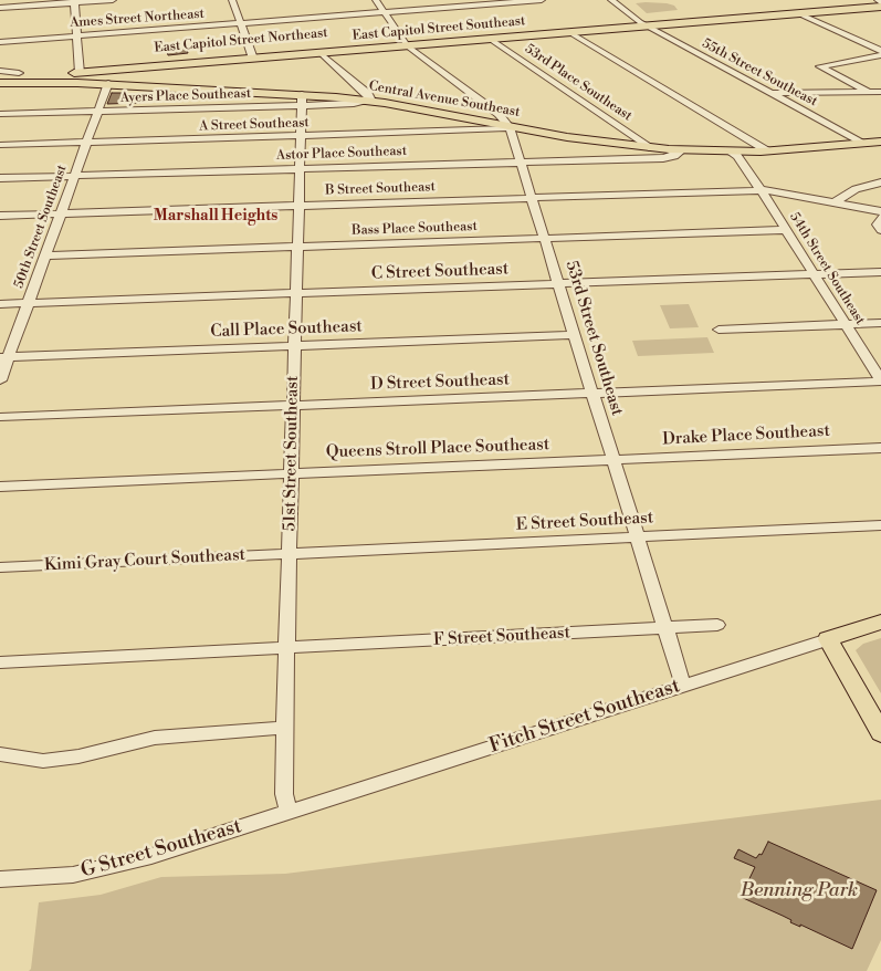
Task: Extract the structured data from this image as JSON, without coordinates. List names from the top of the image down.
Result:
{
  "streets": {
    "main road": [
      "East Capitol Street Southeast",
      "East Capitol Street Northeast",
      "Central Avenue Southeast",
      "Fitch Street Southeast"
    ],
    "street": [
      "Ames Street Northeast",
      "55th Street Southeast",
      "53rd Place Southeast",
      "Ayers Place Southeast",
      "A Street Southeast",
      "Astor Place Southeast",
      "B Street Southeast",
      "50th Street Southeast",
      "Bass Place Southeast",
      "54th Street Southeast",
      "C Street Southeast",
      "Call Place Southeast",
      "53rd Street Southeast",
      "D Street Southeast",
      "Drake Place Southeast",
      "Queens Stroll Place Southeast",
      "51st Street Southeast",
      "E Street Southeast",
      "Kimi Gray Court Southeast",
      "F Street Southeast",
      "G Street Southeast"
    ]
  },
  "crossings": [
    ["Ames Street Northeast", "53rd Street Southeast"],
    ["East Capitol Street Southeast", "East Capitol Street Northeast"],
    ["East Capitol Street Southeast", "55th Street Southeast"],
    ["East Capitol Street Southeast", "53rd Place Southeast"],
    ["East Capitol Street Southeast", "Central Avenue Southeast"],
    ["East Capitol Street Southeast", "53rd Street Southeast"],
    ["East Capitol Street Northeast", "55th Street Southeast"],
    ["East Capitol Street Northeast", "53rd Street Southeast"],
    ["55th Street Southeast", "Central Avenue Southeast"],
    ["53rd Place Southeast", "Central Avenue Southeast"],
    ["Ayers Place Southeast", "Central Avenue Southeast"],
    ["Ayers Place Southeast", "50th Street Southeast"],
    ["Ayers Place Southeast", "51st Street Southeast"],
    ["Central Avenue Southeast", "A Street Southeast"],
    ["Central Avenue Southeast", "Astor Place Southeast"],
    ["Central Avenue Southeast", "50th Street Southeast"],
    ["Central Avenue Southeast", "54th Street Southeast"],
    ["Central Avenue Southeast", "53rd Street Southeast"],
    ["Central Avenue Southeast", "51st Street Southeast"],
    ["A Street Southeast", "50th Street Southeast"],
    ["A Street Southeast", "53rd Street Southeast"],
    ["A Street Southeast", "51st Street Southeast"],
    ["Astor Place Southeast", "50th Street Southeast"],
    ["Astor Place Southeast", "53rd Street Southeast"],
    ["Astor Place Southeast", "51st Street Southeast"],
    ["B Street Southeast", "50th Street Southeast"],
    ["B Street Southeast", "54th Street Southeast"],
    ["B Street Southeast", "53rd Street Southeast"],
    ["B Street Southeast", "51st Street Southeast"],
    ["50th Street Southeast", "Bass Place Southeast"],
    ["50th Street Southeast", "C Street Southeast"],
    ["50th Street Southeast", "Call Place Southeast"],
    ["Bass Place Southeast", "54th Street Southeast"],
    ["Bass Place Southeast", "53rd Street Southeast"],
    ["Bass Place Southeast", "51st Street Southeast"],
    ["54th Street Southeast", "C Street Southeast"],
    ["54th Street Southeast", "D Street Southeast"],
    ["C Street Southeast", "53rd Street Southeast"],
    ["C Street Southeast", "51st Street Southeast"],
    ["Call Place Southeast", "53rd Street Southeast"],
    ["Call Place Southeast", "51st Street Southeast"],
    ["53rd Street Southeast", "D Street Southeast"],
    ["53rd Street Southeast", "Drake Place Southeast"],
    ["53rd Street Southeast", "Queens Stroll Place Southeast"],
    ["53rd Street Southeast", "E Street Southeast"],
    ["53rd Street Southeast", "F Street Southeast"],
    ["53rd Street Southeast", "Fitch Street Southeast"],
    ["D Street Southeast", "51st Street Southeast"],
    ["Drake Place Southeast", "Queens Stroll Place Southeast"],
    ["Queens Stroll Place Southeast", "51st Street Southeast"],
    ["51st Street Southeast", "E Street Southeast"],
    ["51st Street Southeast", "Kimi Gray Court Southeast"],
    ["51st Street Southeast", "F Street Southeast"],
    ["51st Street Southeast", "Fitch Street Southeast"],
    ["51st Street Southeast", "G Street Southeast"],
    ["E Street Southeast", "Kimi Gray Court Southeast"],
    ["Fitch Street Southeast", "G Street Southeast"]
  ],
  "districts": ["Marshall Heights"],
  "parks": ["Benning Park"]
}
